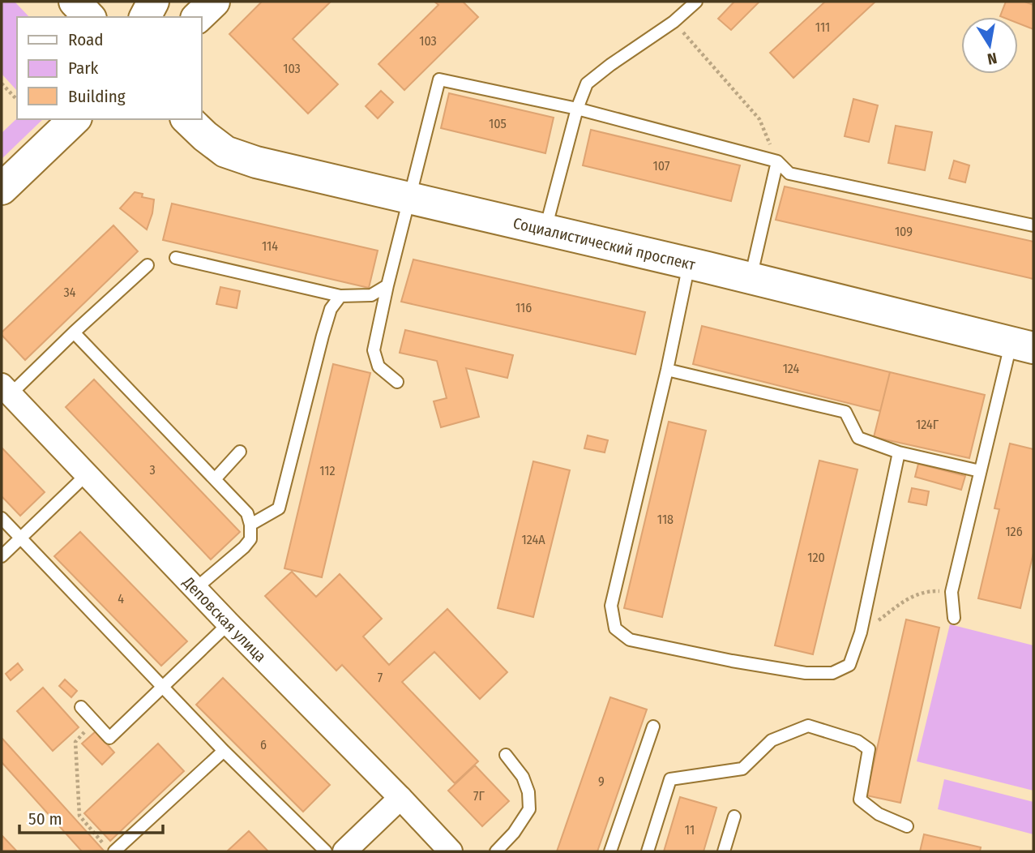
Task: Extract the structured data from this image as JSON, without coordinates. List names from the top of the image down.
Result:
{
  "streets": {
    "street": ["Социалистический проспект", "Деповская улица"]
  },
  "house_numbers": [
    "111",
    "103",
    "103",
    "105",
    "107",
    "109",
    "114",
    "34",
    "116",
    "124",
    "124Г",
    "3",
    "112",
    "118",
    "126",
    "124А",
    "120",
    "4",
    "7",
    "6",
    "9",
    "7Г",
    "11"
  ],
  "legend": ["Road", "Park", "Building"],
  "scale_bar": "50 m",
  "north": "bottom"
}
